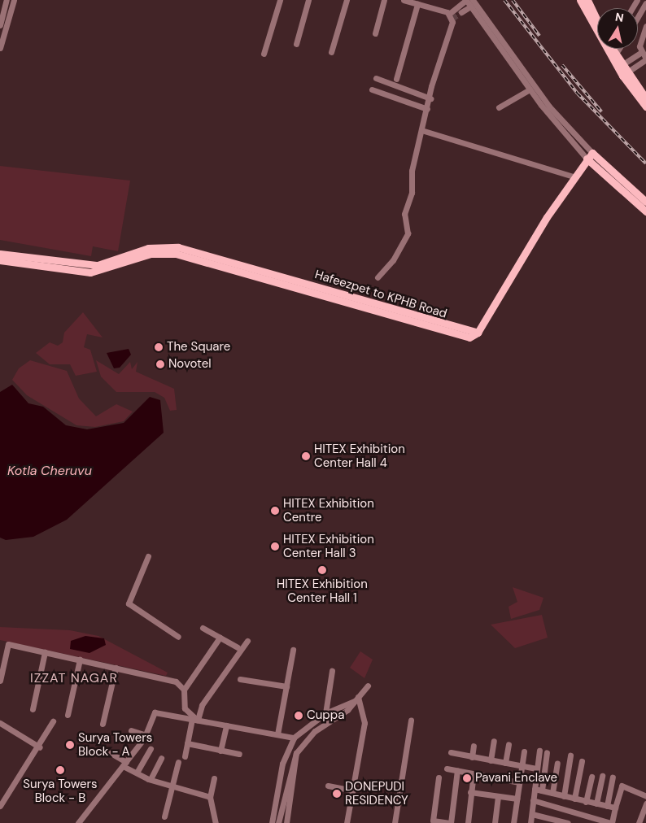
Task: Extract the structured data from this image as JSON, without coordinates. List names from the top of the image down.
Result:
{
  "streets": {
    "main road": ["Hafeezpet to KPHB Road"]
  },
  "districts": ["IZZAT NAGAR"],
  "water": ["Kotla Cheruvu"],
  "places": [
    "The Square",
    "Novotel",
    "HITEX Exhibition Center Hall 4",
    "HITEX Exhibition Centre",
    "HITEX Exhibition Center Hall 3",
    "HITEX Exhibition Center Hall 1",
    "Cuppa",
    "Surya Towers Block - A",
    "Surya Towers Block - B",
    "Pavani Enclave",
    "DONEPUDI RESIDENCY"
  ],
  "north": "top"
}
